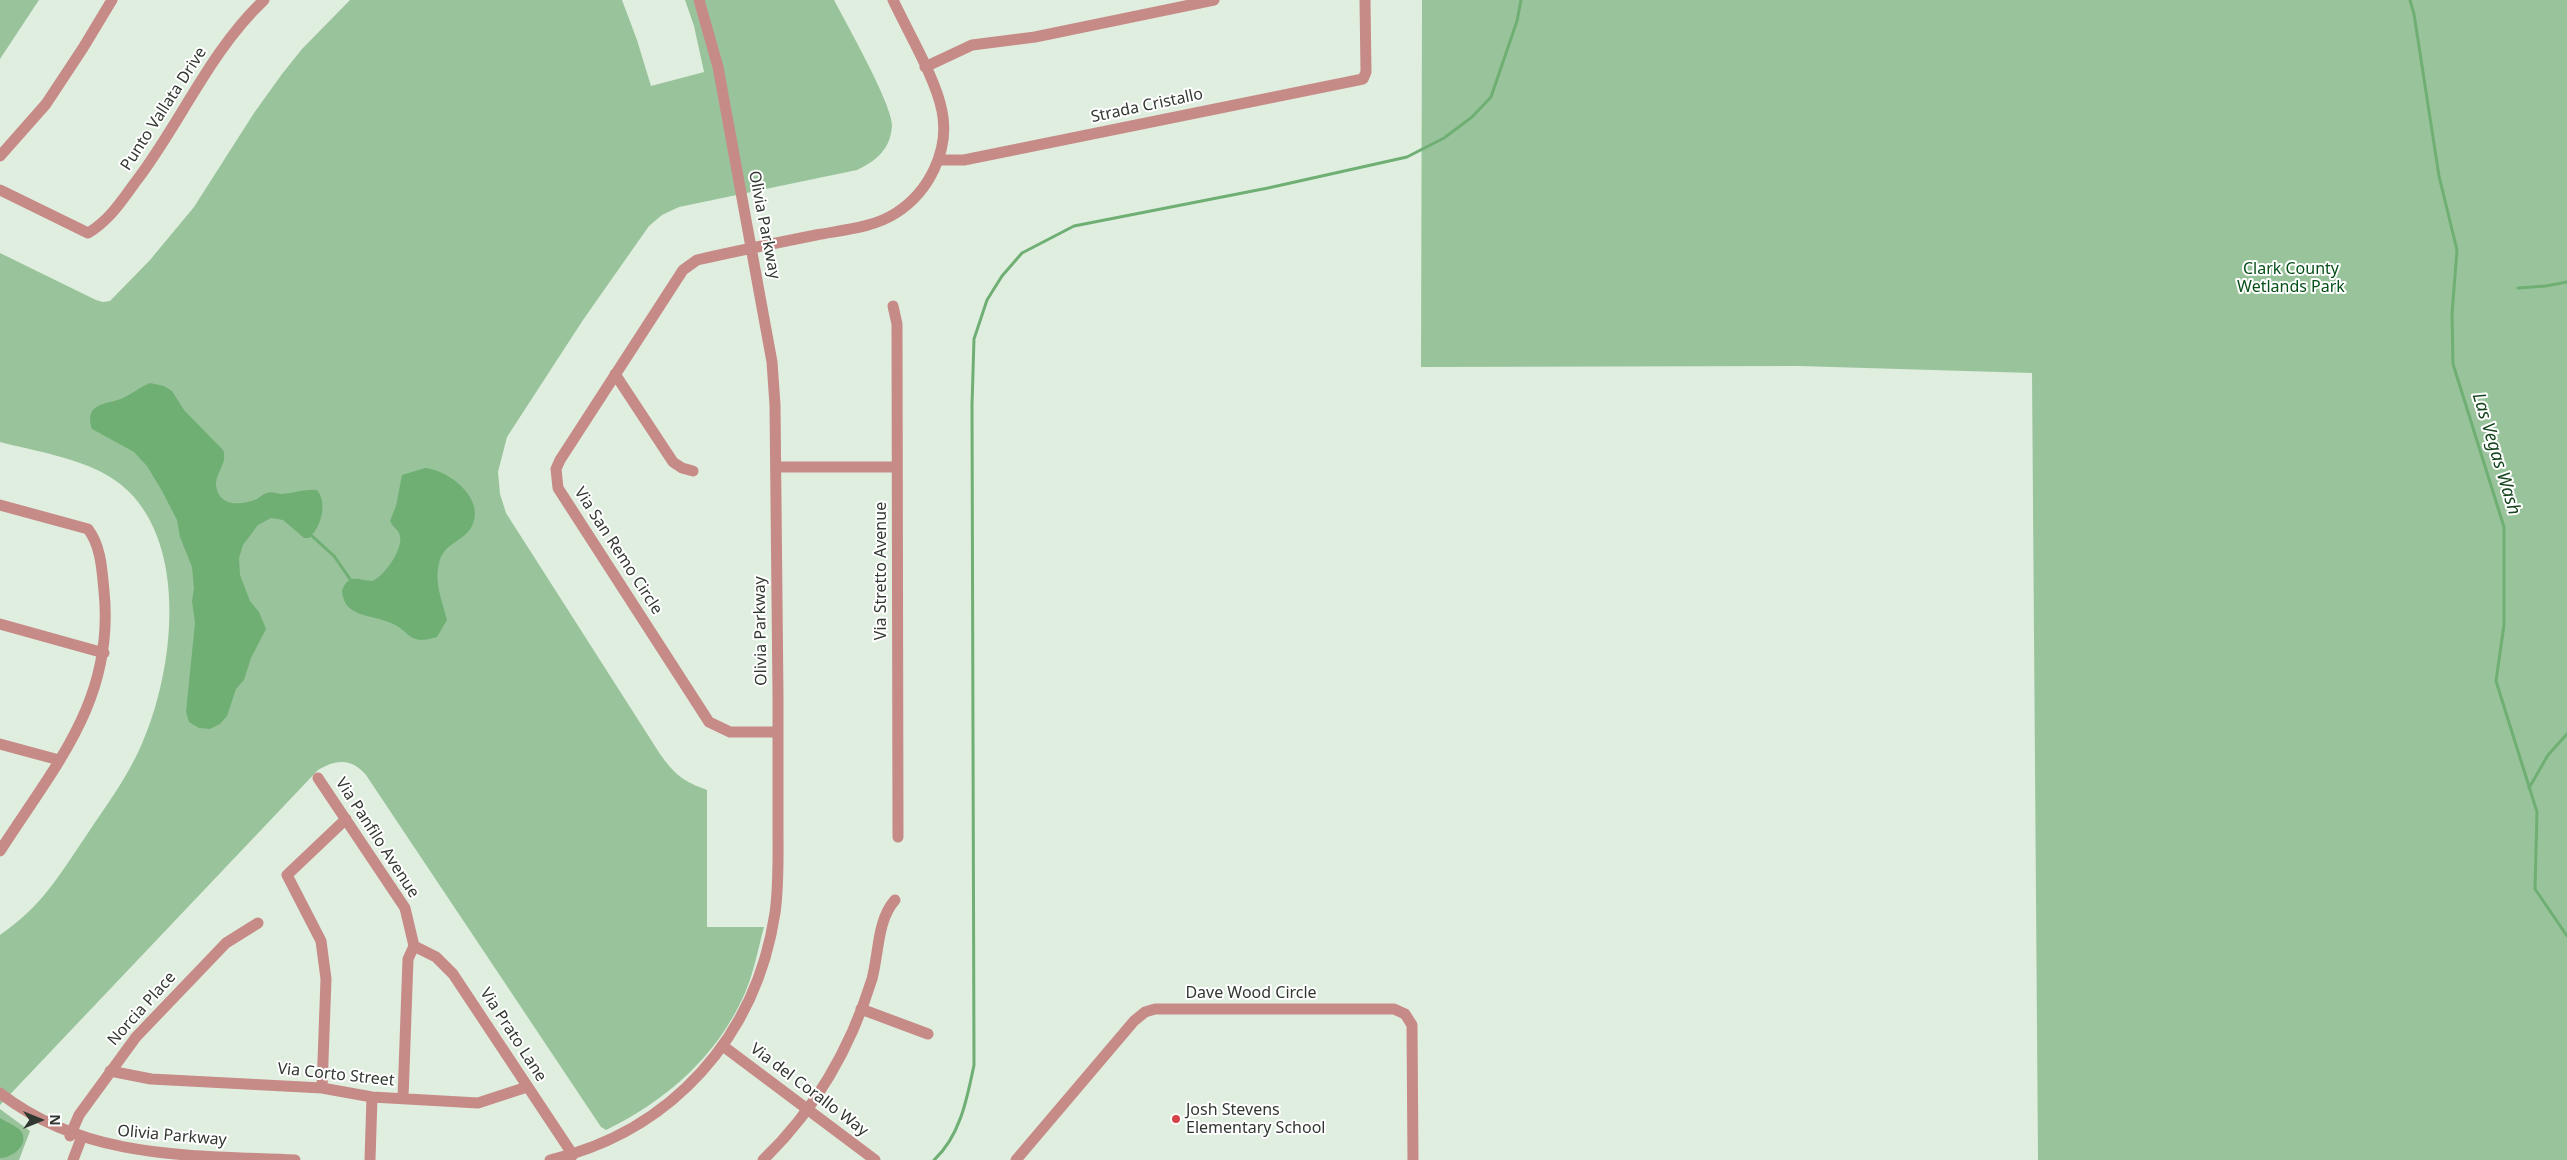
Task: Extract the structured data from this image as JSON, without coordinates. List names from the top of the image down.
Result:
{
  "streets": {
    "street": [
      "Strada Cristallo",
      "Punto Vallata Drive",
      "Olivia Parkway",
      "Via San Remo Circle",
      "Via Stretto Avenue",
      "Via Panfilo Avenue",
      "Dave Wood Circle",
      "Norcia Place",
      "Via Prato Lane",
      "Via Corto Street",
      "Via del Corallo Way"
    ]
  },
  "crossings": [
    ["Strada Cristallo", "Via San Remo Circle"],
    ["Olivia Parkway", "Via San Remo Circle"],
    ["Olivia Parkway", "Norcia Place"],
    ["Olivia Parkway", "Via Prato Lane"],
    ["Olivia Parkway", "Via del Corallo Way"],
    ["Via Panfilo Avenue", "Via Prato Lane"],
    ["Norcia Place", "Via Corto Street"],
    ["Via Prato Lane", "Via Corto Street"]
  ],
  "water": ["Las Vegas Wash"],
  "parks": ["Clark County Wetlands Park"],
  "places": ["Josh Stevens Elementary School"],
  "north": "right"
}
